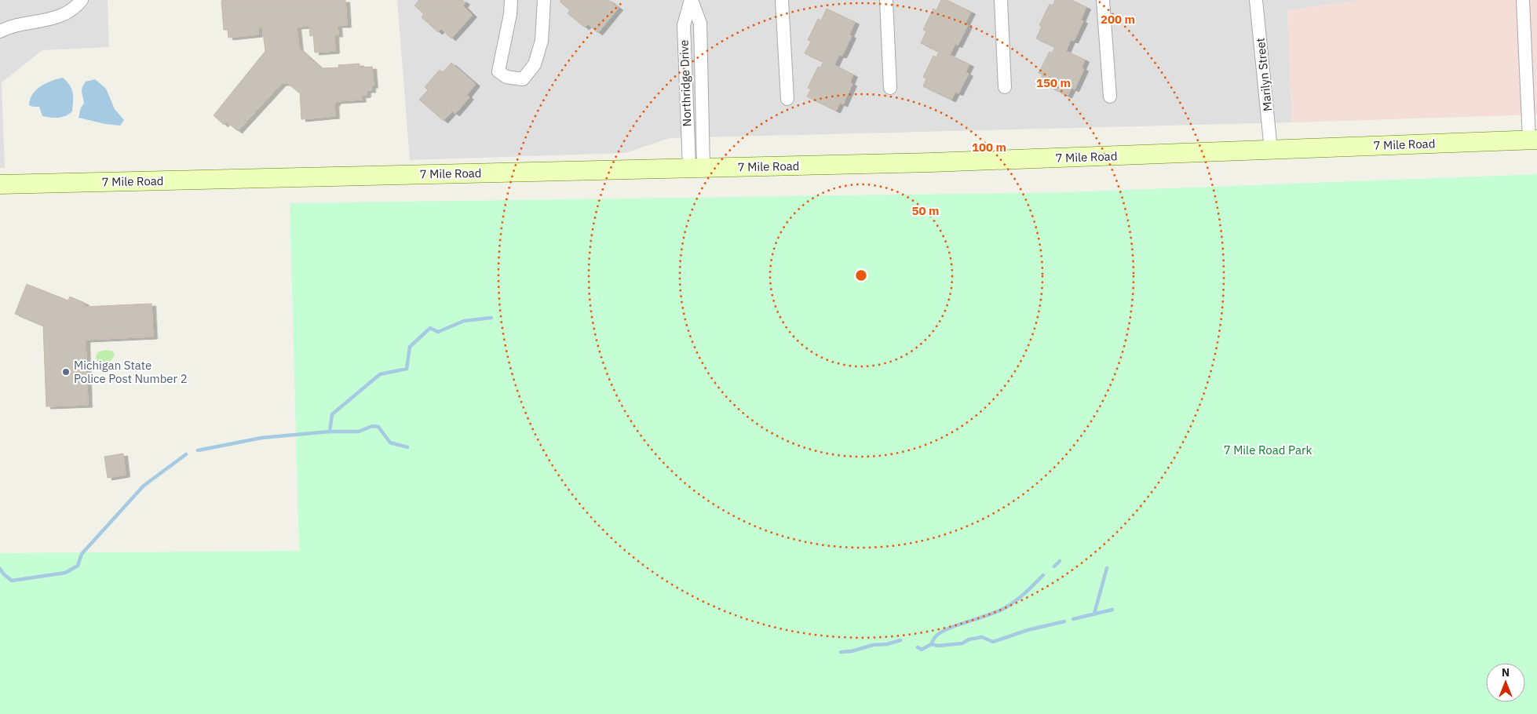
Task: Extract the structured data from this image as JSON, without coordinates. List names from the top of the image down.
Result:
{
  "streets": {
    "street": ["Marilyn Street", "Northridge Drive", "7 Mile Road"]
  },
  "crossings": [
    ["Marilyn Street", "7 Mile Road"],
    ["Northridge Drive", "7 Mile Road"]
  ],
  "parks": ["7 Mile Road Park"],
  "places": ["Michigan State Police Post Number 2"],
  "north": "top",
  "rings": [
    "200 m",
    "150 m",
    "100 m",
    "50 m"
  ]
}
